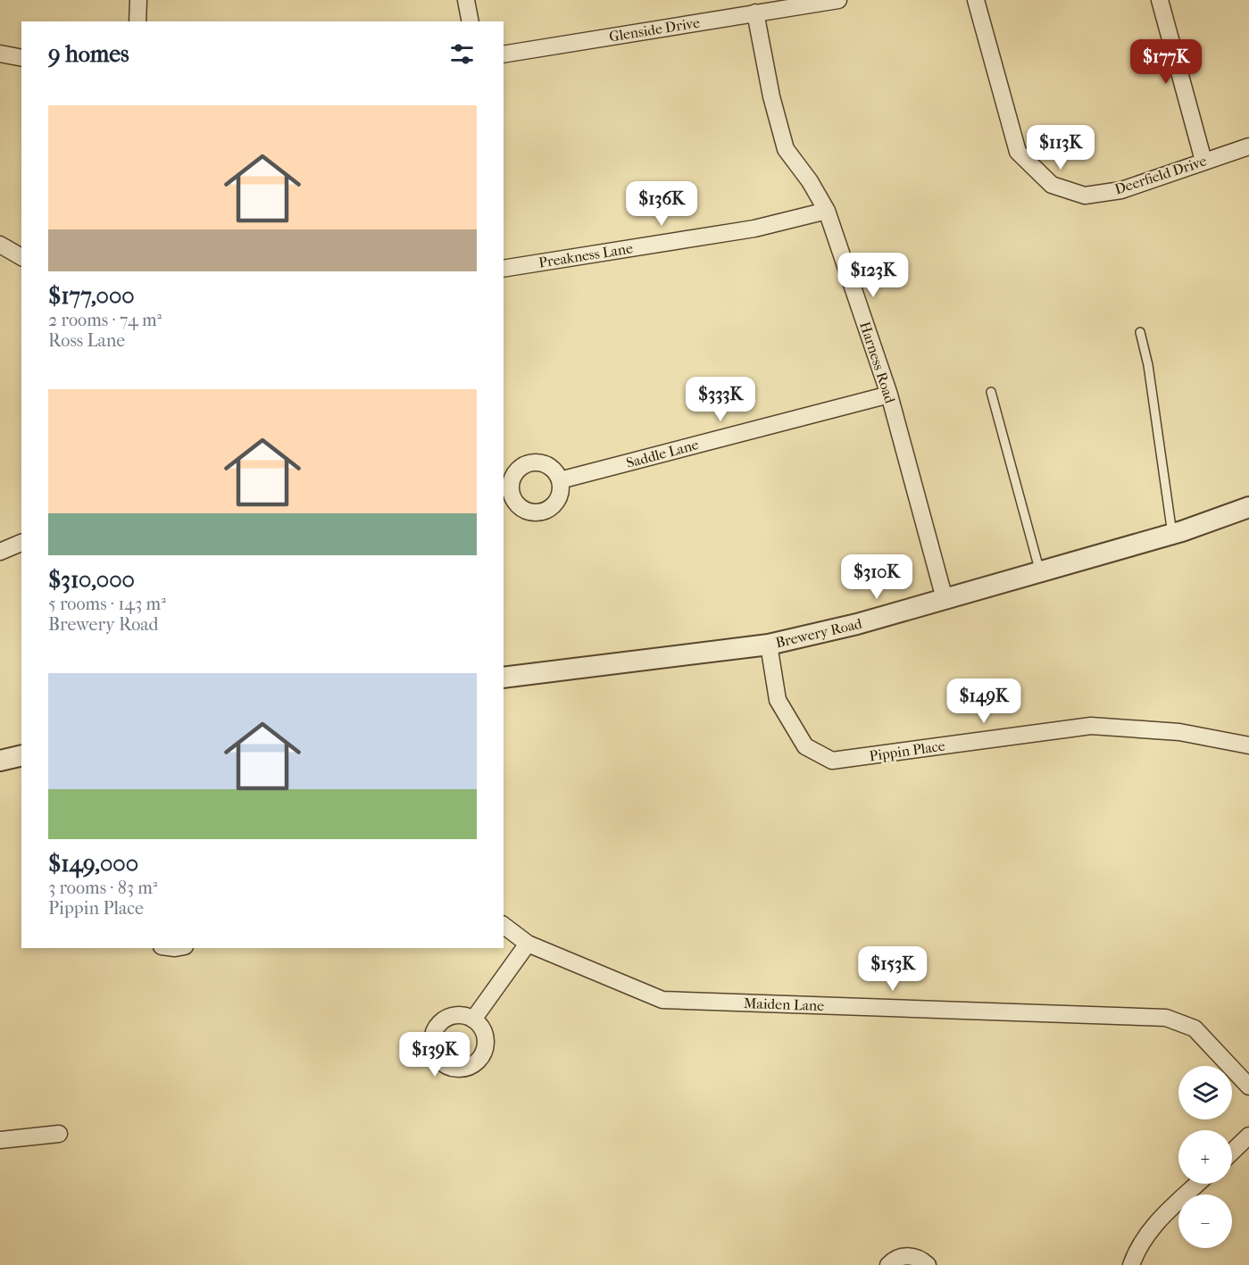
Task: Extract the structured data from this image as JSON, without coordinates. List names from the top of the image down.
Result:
{
  "streets": {
    "street": [
      "Glenside Drive",
      "Deerfield Drive",
      "Preakness Lane",
      "Harness Road",
      "Saddle Lane",
      "Brewery Road",
      "Pippin Place",
      "Maiden Lane"
    ]
  },
  "crossings": [
    ["Glenside Drive", "Harness Road"],
    ["Preakness Lane", "Harness Road"],
    ["Harness Road", "Saddle Lane"],
    ["Harness Road", "Brewery Road"],
    ["Brewery Road", "Pippin Place"]
  ],
  "page": {
    "heading": "9 homes",
    "price": [
      "$177K",
      "$113K",
      "$136K",
      "$123K",
      "$333K",
      "$310K",
      "$149K",
      "$153K",
      "$139K"
    ],
    "list": [
      {
        "name": "$177,000",
        "note": "2 rooms · 74 m² · Ross Lane"
      },
      {
        "name": "$310,000",
        "note": "5 rooms · 143 m² · Brewery Road"
      },
      {
        "name": "$149,000",
        "note": "3 rooms · 83 m² · Pippin Place"
      }
    ],
    "map_buttons": ["+", "−"]
  }
}
